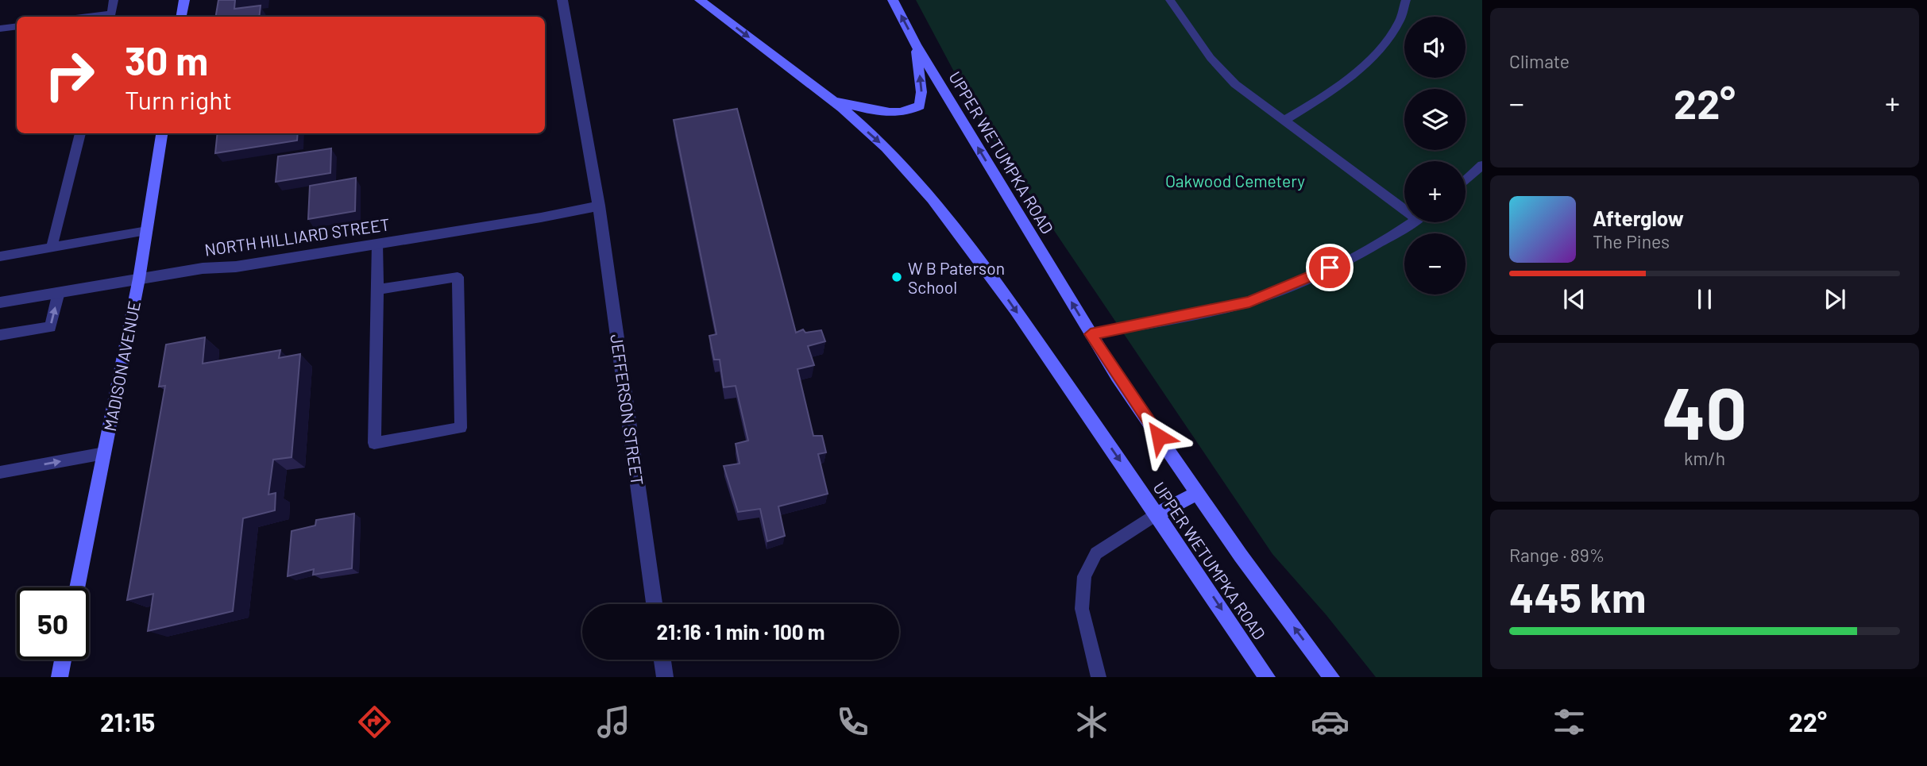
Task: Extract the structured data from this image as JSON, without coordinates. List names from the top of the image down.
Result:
{
  "streets": {
    "main road": ["UPPER WETUMPKA ROAD", "MADISON AVENUE"],
    "street": ["NORTH HILLIARD STREET", "JEFFERSON STREET"]
  },
  "crossings": [
    ["NORTH HILLIARD STREET", "MADISON AVENUE"],
    ["NORTH HILLIARD STREET", "JEFFERSON STREET"]
  ],
  "parks": ["Oakwood Cemetery"],
  "places": ["W B Paterson School"],
  "page": {
    "tile": [
      "Climate",
      ["40", "km/h"],
      ["Range · 89%", "445 km"]
    ],
    "map_buttons": ["+", "−"],
    "turn": ["30 m", "Turn right"],
    "heat": ["−", "22°", "+"],
    "song": ["Afterglow", "The Pines"],
    "limit": "50",
    "trip": "21:16 · 1 min · 100 m",
    "tabs": ["21:15", "22°"]
  }
}
